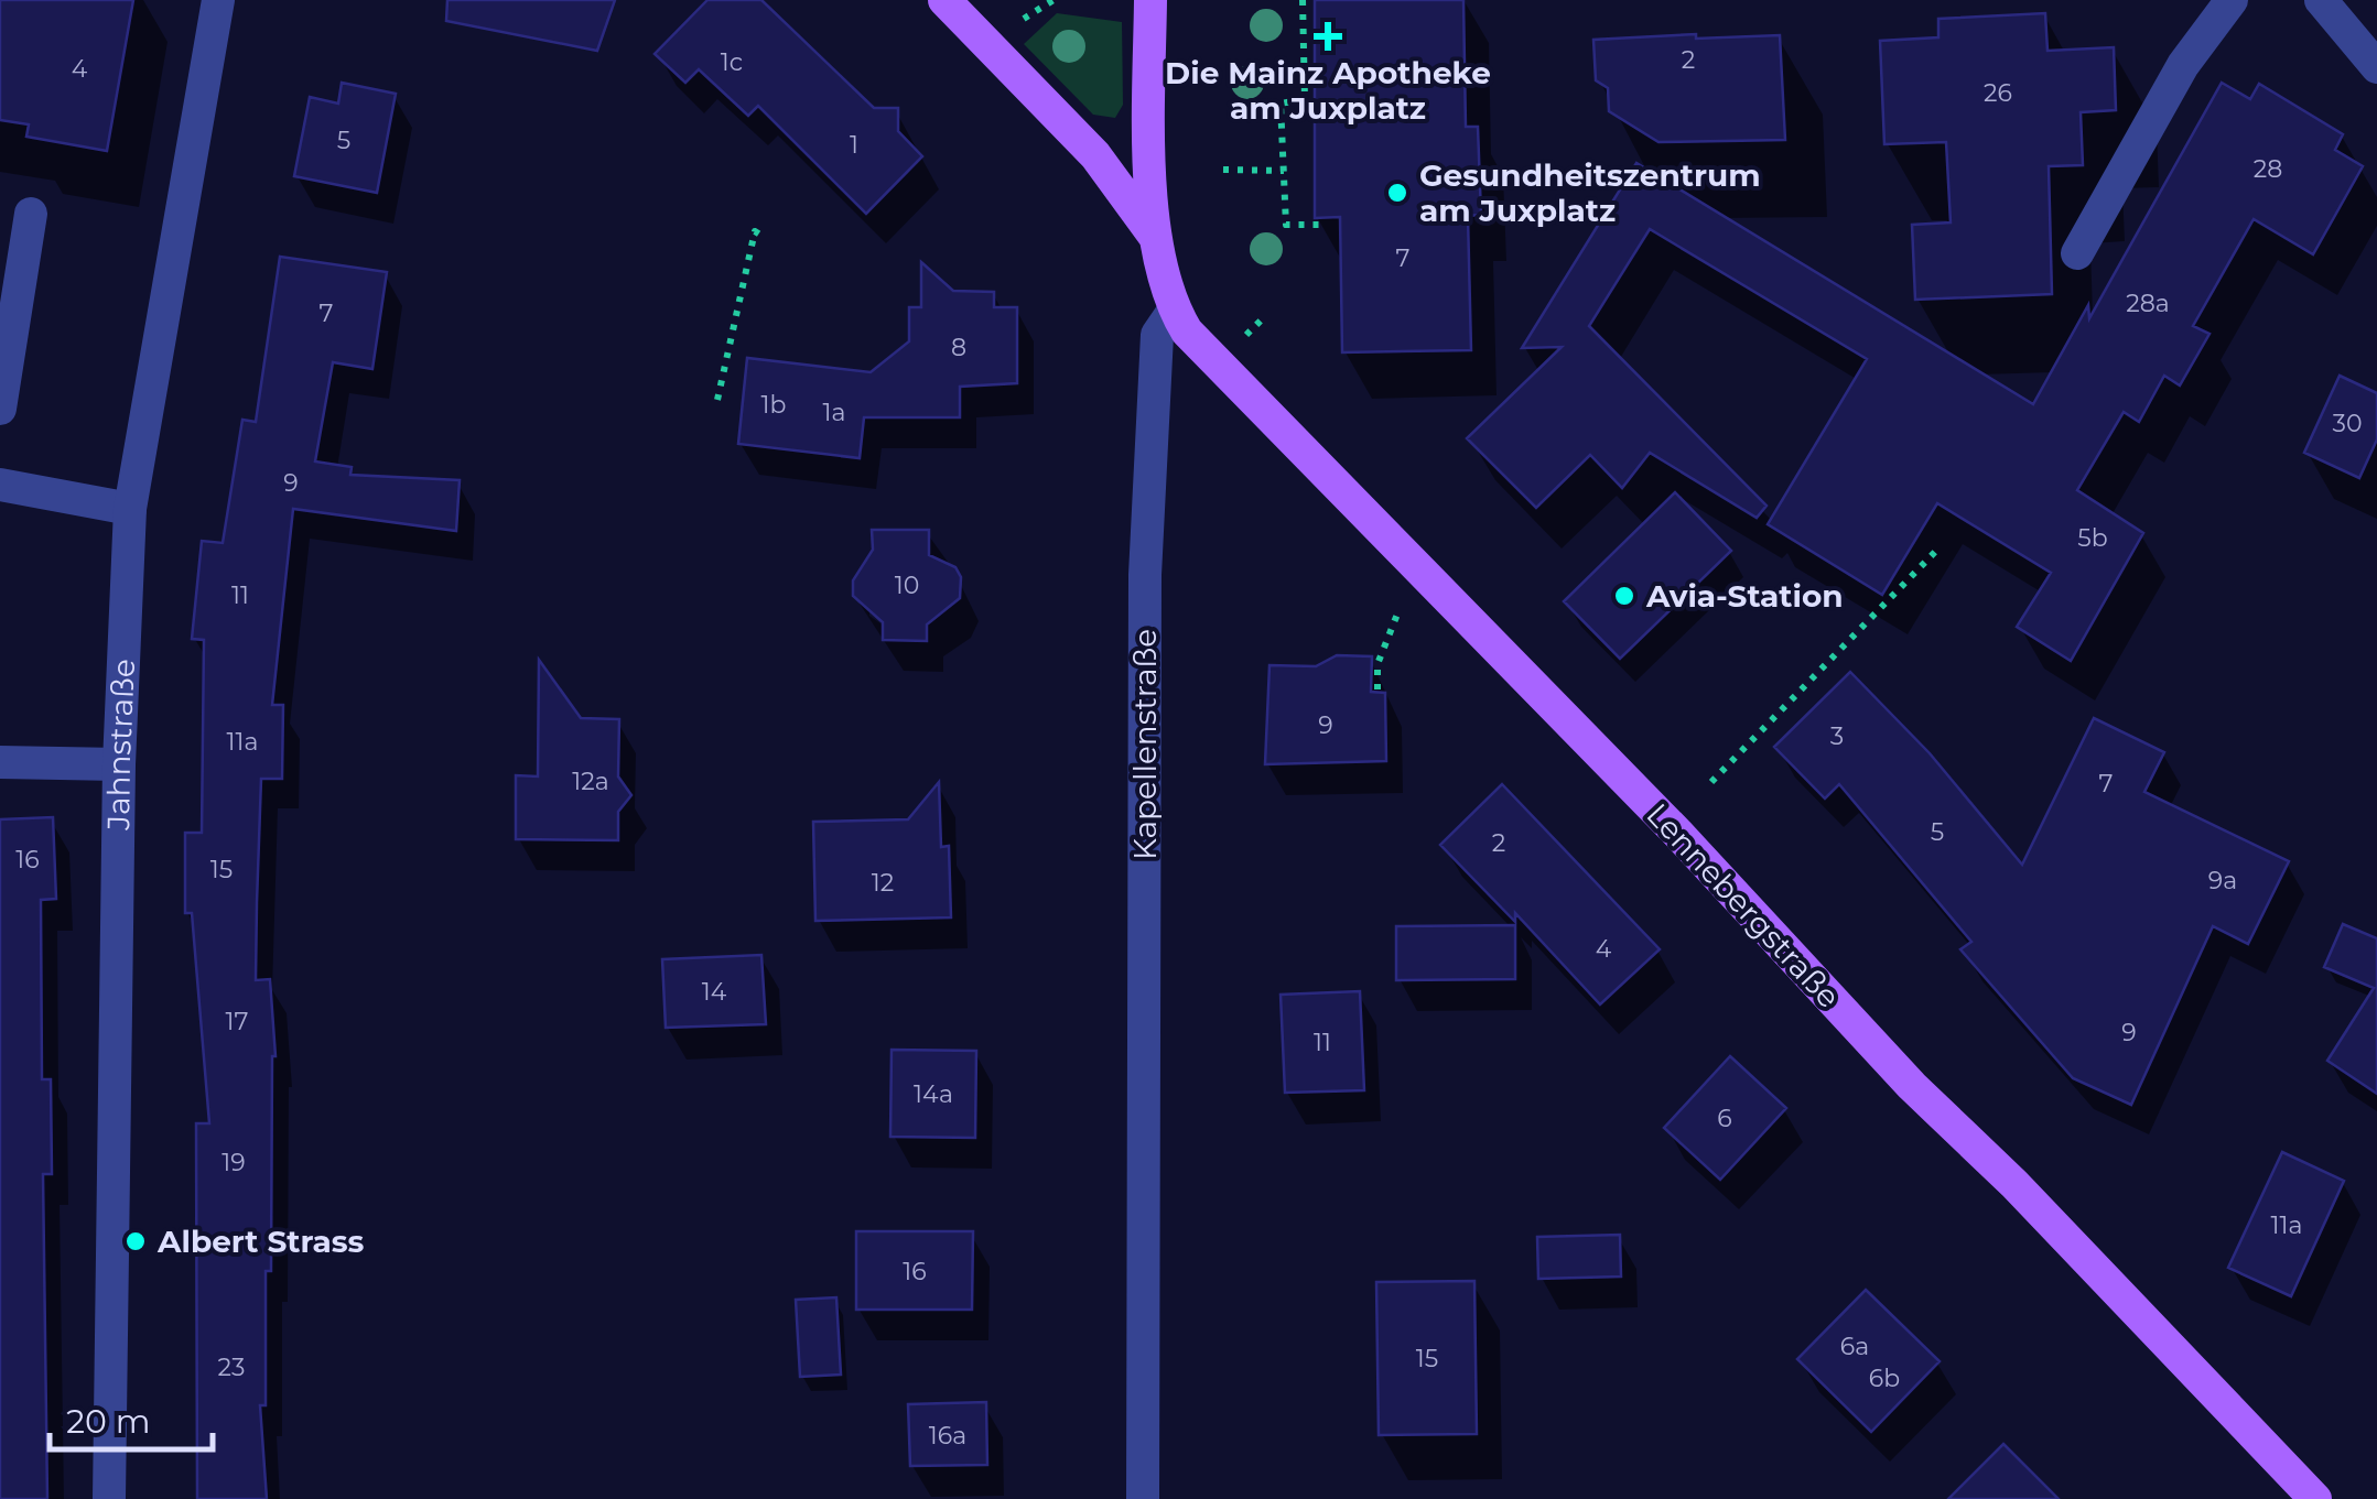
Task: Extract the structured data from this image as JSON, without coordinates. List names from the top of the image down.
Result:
{
  "streets": {
    "main road": ["Lennebergstraße"],
    "street": ["Kapellenstraße", "Jahnstraße"]
  },
  "crossings": [
    ["Kapellenstraße", "Lennebergstraße"]
  ],
  "places": {
    "health": ["Die Mainz Apotheke am Juxplatz"],
    "other": ["Gesundheitszentrum am Juxplatz", "Avia-Station", "Albert Strass"]
  },
  "house_numbers": [
    "2",
    "1c",
    "4",
    "26",
    "5",
    "1",
    "28",
    "7",
    "28a",
    "7",
    "8",
    "1b",
    "1a",
    "30",
    "9",
    "5b",
    "10",
    "11",
    "9",
    "3",
    "11a",
    "12a",
    "7",
    "5",
    "2",
    "16",
    "15",
    "9a",
    "12",
    "4",
    "14",
    "17",
    "9",
    "11",
    "14a",
    "6",
    "19",
    "11a",
    "16",
    "6a",
    "15",
    "23",
    "6b",
    "16a"
  ],
  "scale_bar": "20 m"
}
